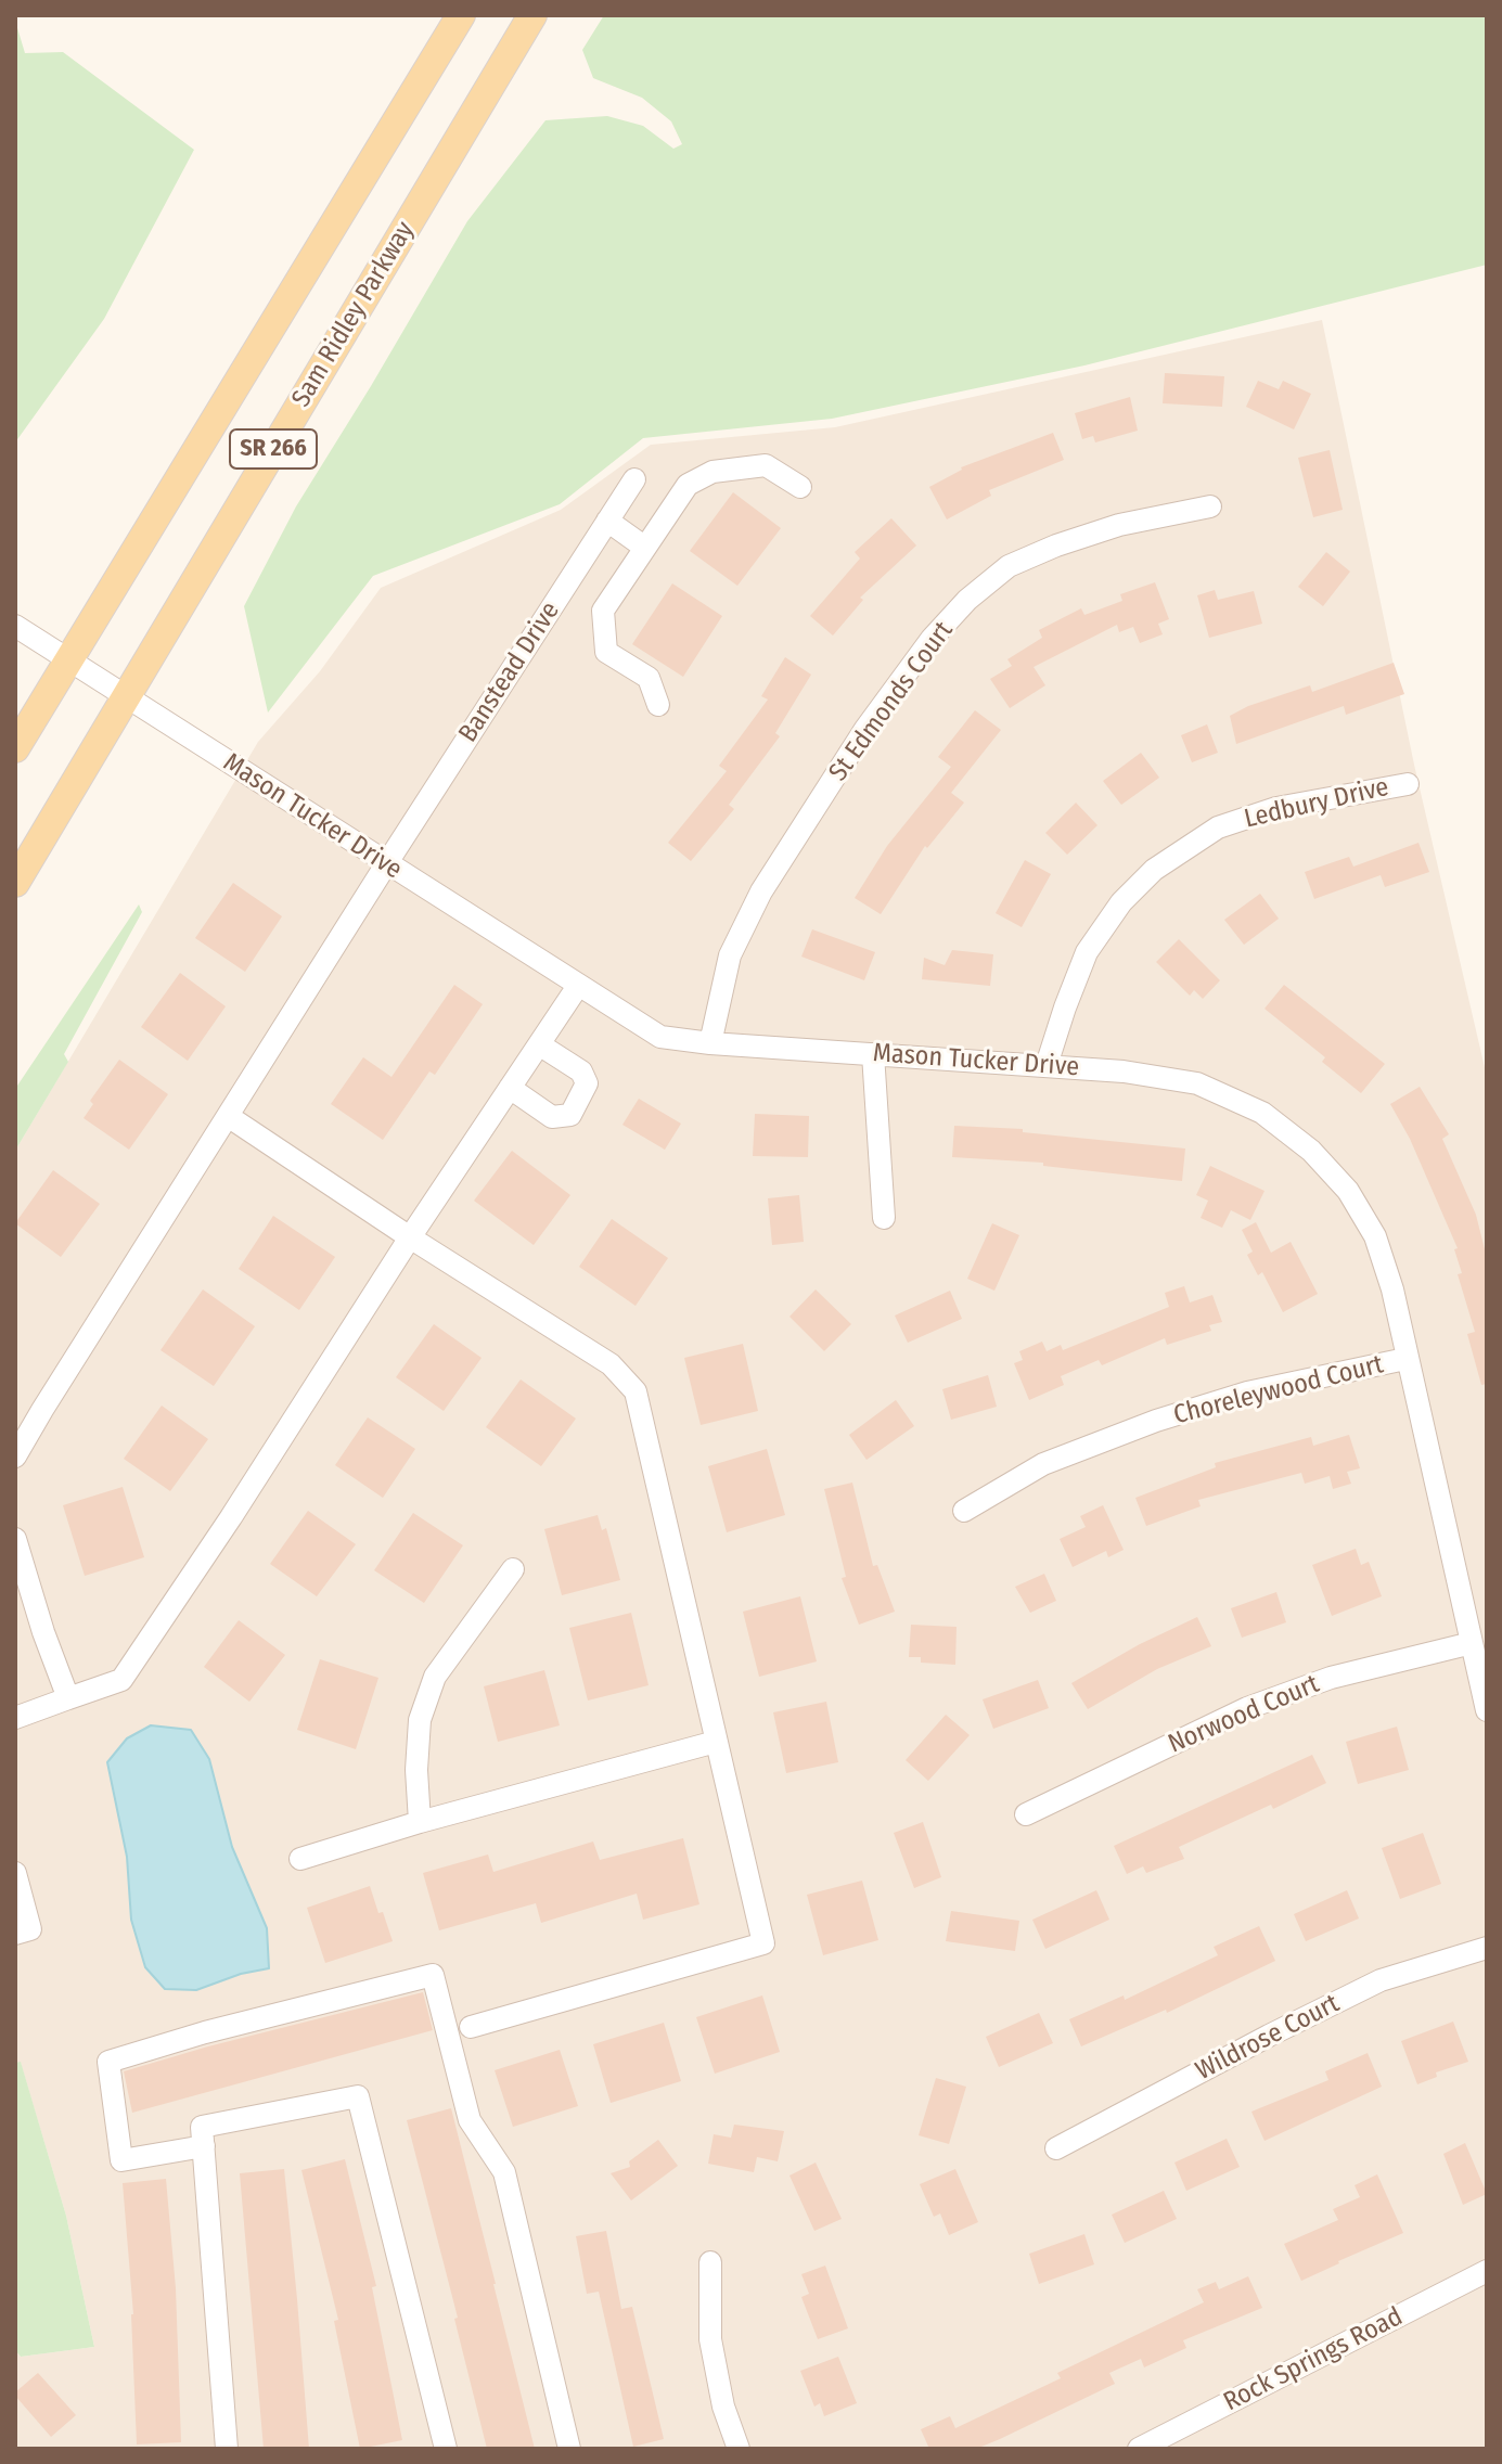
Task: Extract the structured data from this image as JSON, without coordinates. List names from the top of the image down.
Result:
{
  "streets": {
    "main road": ["Sam Ridley Parkway", "SR 266"],
    "street": [
      "Banstead Drive",
      "St Edmonds Court",
      "Ledbury Drive",
      "Mason Tucker Drive",
      "Choreleywood Court",
      "Norwood Court",
      "Wildrose Court",
      "Rock Springs Road"
    ]
  },
  "crossings": [
    ["Sam Ridley Parkway", "Mason Tucker Drive"],
    ["SR 266", "Mason Tucker Drive"],
    ["Banstead Drive", "Mason Tucker Drive"],
    ["St Edmonds Court", "Mason Tucker Drive"],
    ["Ledbury Drive", "Mason Tucker Drive"],
    ["Mason Tucker Drive", "Choreleywood Court"],
    ["Mason Tucker Drive", "Norwood Court"]
  ]
}
